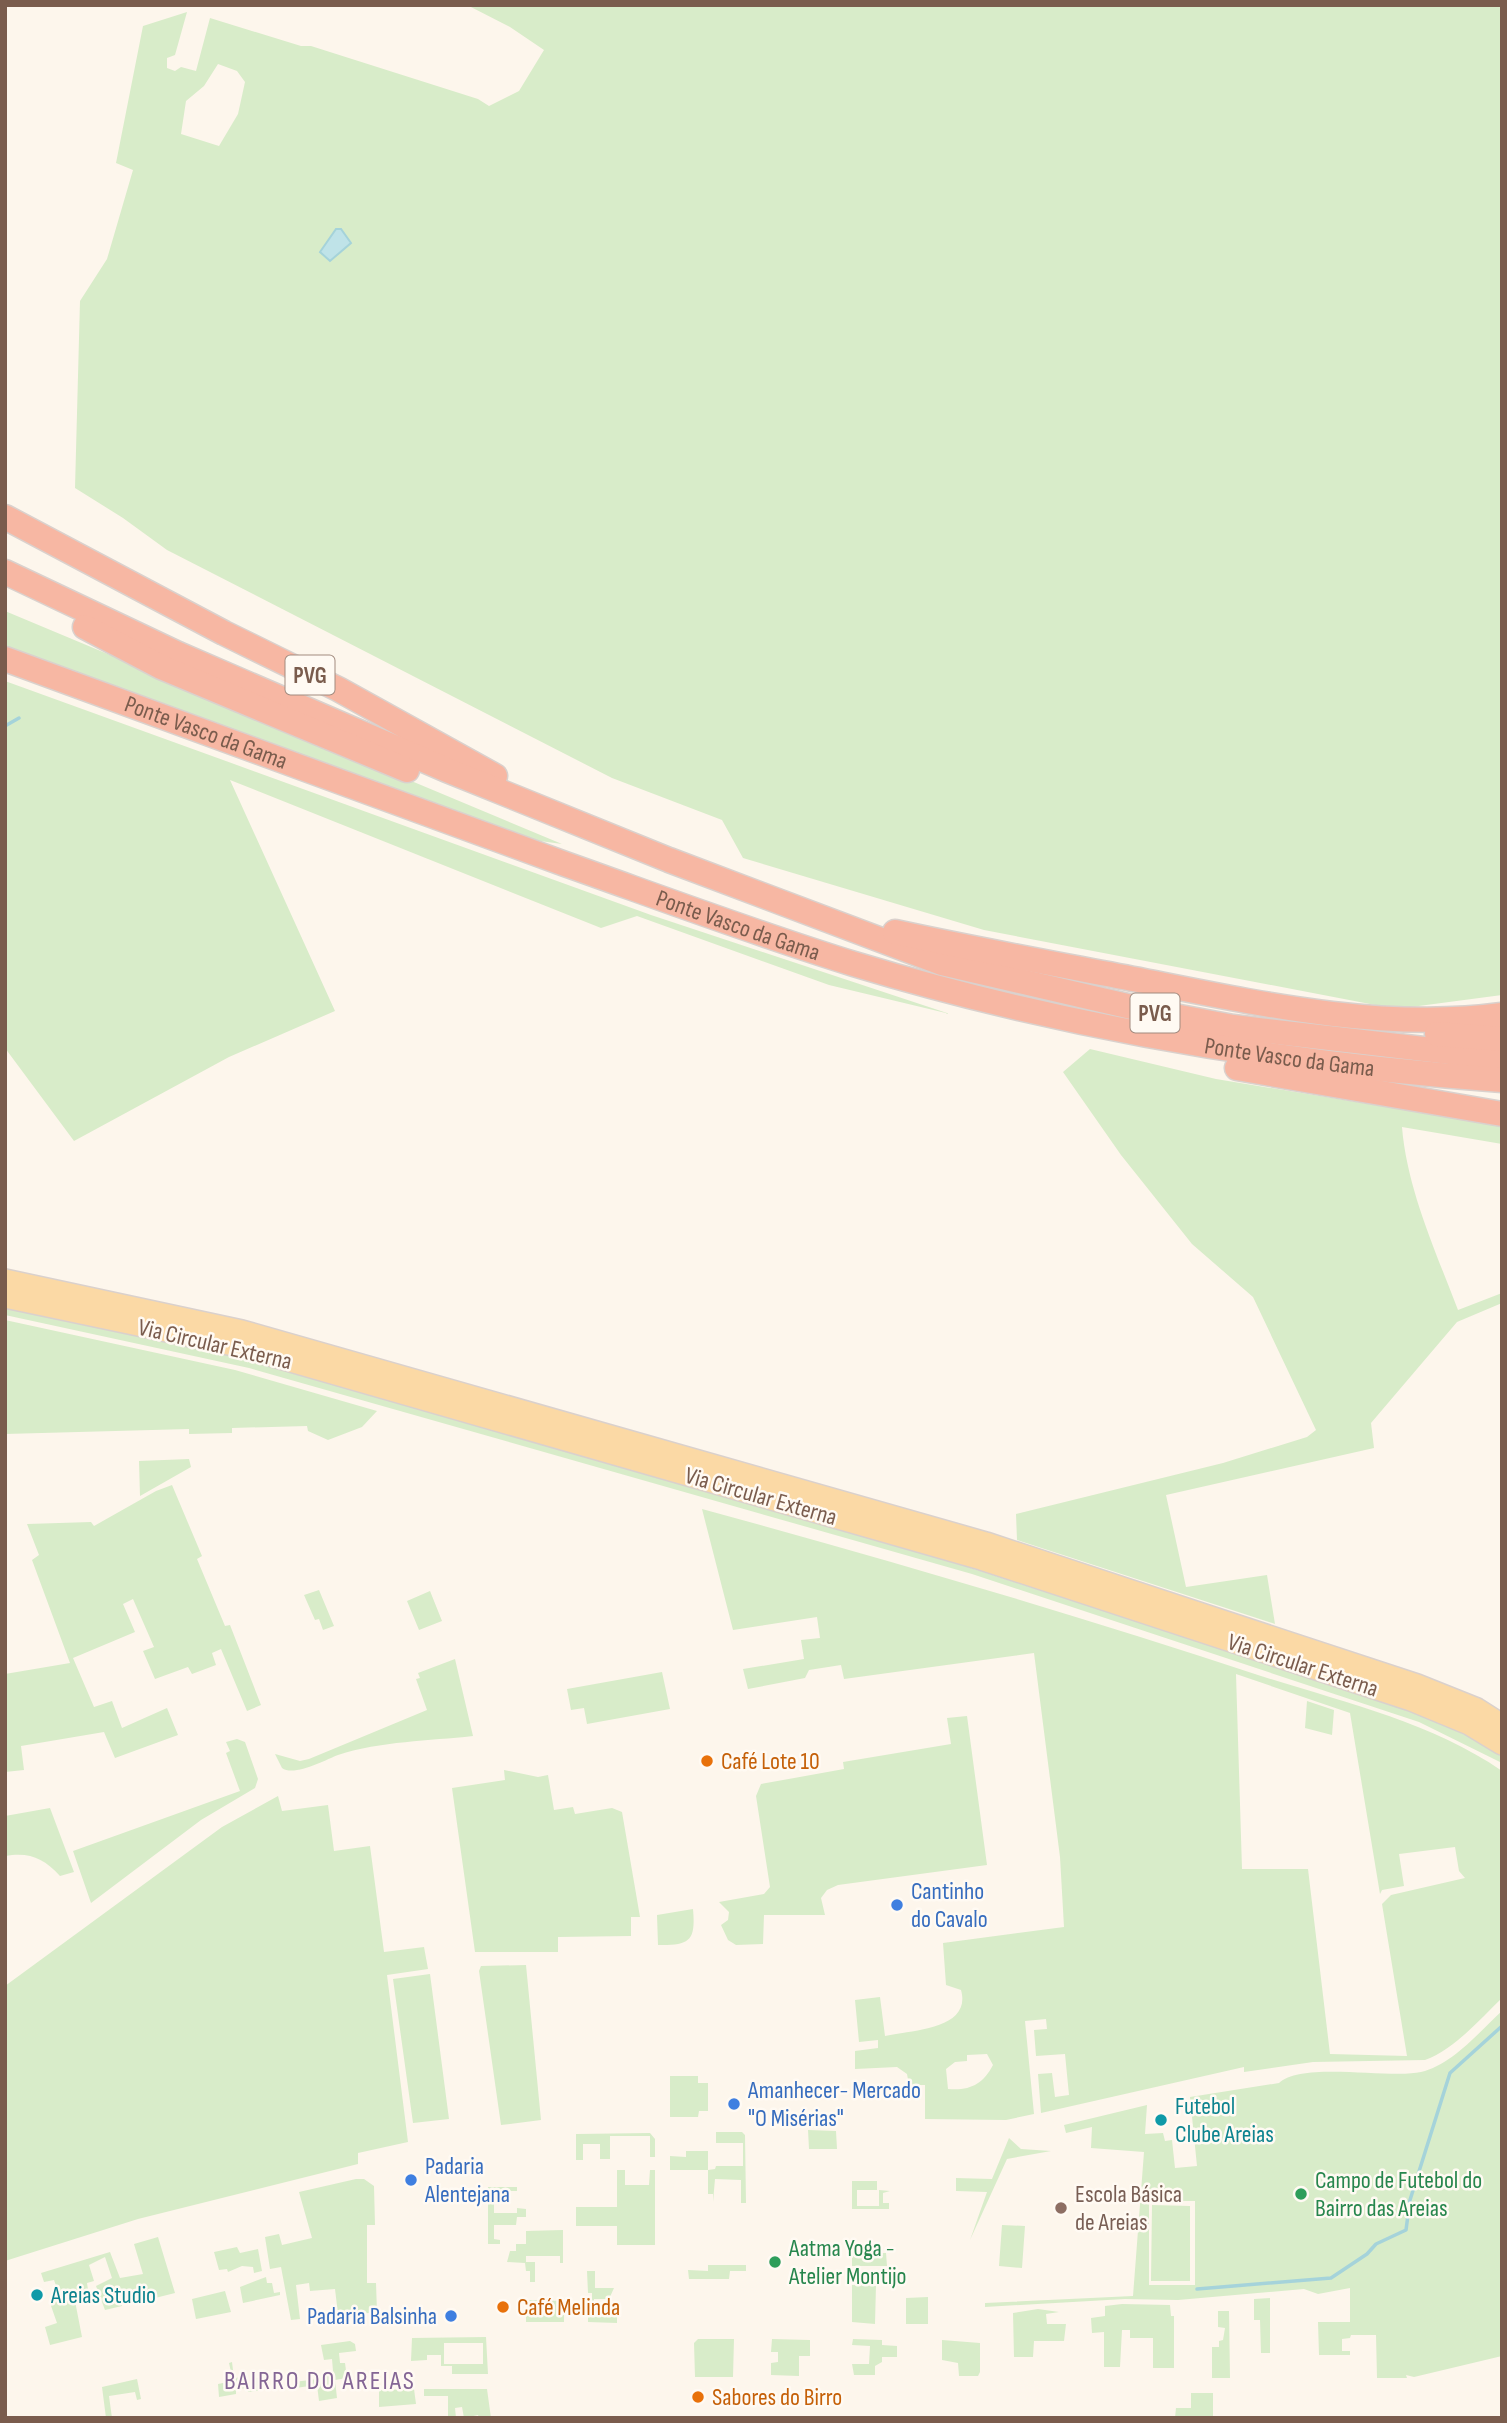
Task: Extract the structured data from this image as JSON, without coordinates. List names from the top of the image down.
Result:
{
  "streets": {
    "highway": ["PVG", "Ponte Vasco da Gama"],
    "main road": ["Via Circular Externa"]
  },
  "districts": ["BAIRRO DO AREIAS"],
  "places": [
    "Café Lote 10",
    "Cantinho do Cavalo",
    "Amanhecer- Mercado \"O Misérias\"",
    "Futebol Clube Areias",
    "Padaria Alentejana",
    "Campo de Futebol do Bairro das Areias",
    "Escola Básica de Areias",
    "Aatma Yoga - Atelier Montijo",
    "Areias Studio",
    "Café Melinda",
    "Padaria Balsinha",
    "Sabores do Birro"
  ]
}
